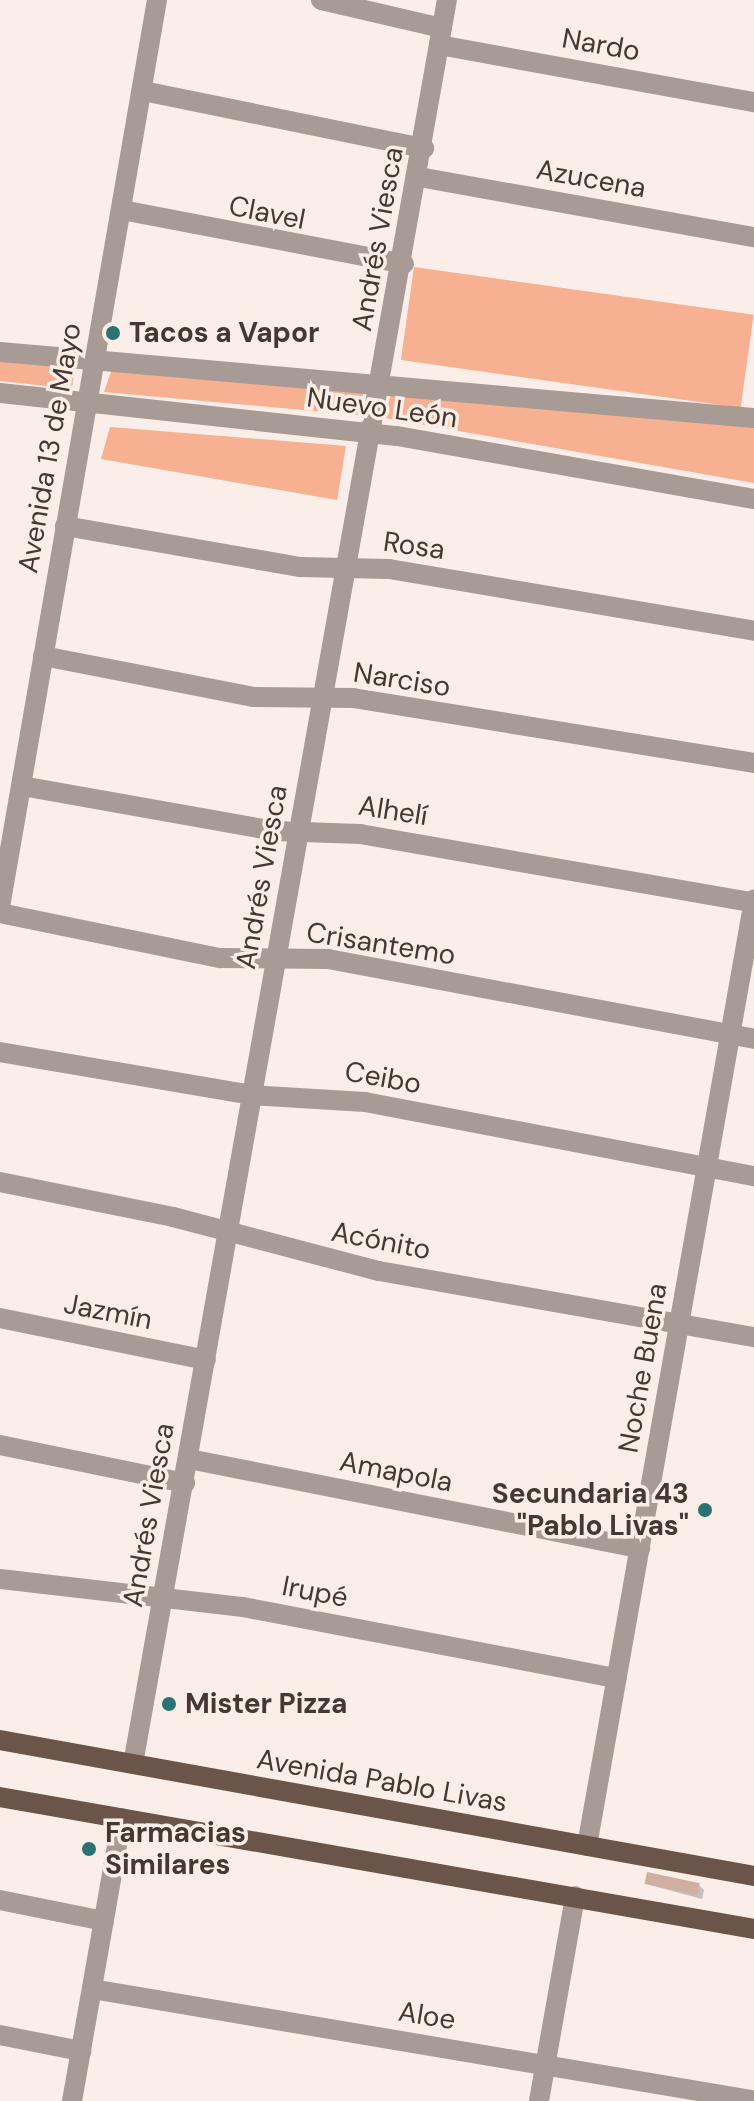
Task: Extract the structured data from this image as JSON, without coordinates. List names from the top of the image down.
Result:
{
  "streets": {
    "main road": ["Avenida Pablo Livas"],
    "street": [
      "Nardo",
      "Azucena",
      "Clavel",
      "Andrés Viesca",
      "Nuevo León",
      "Avenida 13 de Mayo",
      "Rosa",
      "Narciso",
      "Alhelí",
      "Crisantemo",
      "Ceibo",
      "Acónito",
      "Jazmín",
      "Noche Buena",
      "Amapola",
      "Irupé",
      "Aloe"
    ]
  },
  "crossings": [
    ["Nardo", "Andrés Viesca"],
    ["Azucena", "Andrés Viesca"],
    ["Clavel", "Andrés Viesca"],
    ["Clavel", "Avenida 13 de Mayo"],
    ["Andrés Viesca", "Nuevo León"],
    ["Andrés Viesca", "Rosa"],
    ["Andrés Viesca", "Narciso"],
    ["Andrés Viesca", "Alhelí"],
    ["Andrés Viesca", "Crisantemo"],
    ["Andrés Viesca", "Ceibo"],
    ["Andrés Viesca", "Acónito"],
    ["Andrés Viesca", "Jazmín"],
    ["Andrés Viesca", "Amapola"],
    ["Andrés Viesca", "Irupé"],
    ["Andrés Viesca", "Avenida Pablo Livas"],
    ["Nuevo León", "Avenida 13 de Mayo"],
    ["Avenida 13 de Mayo", "Rosa"],
    ["Avenida 13 de Mayo", "Narciso"],
    ["Avenida 13 de Mayo", "Alhelí"],
    ["Alhelí", "Noche Buena"],
    ["Crisantemo", "Noche Buena"],
    ["Ceibo", "Noche Buena"],
    ["Acónito", "Noche Buena"],
    ["Noche Buena", "Amapola"],
    ["Noche Buena", "Irupé"],
    ["Noche Buena", "Avenida Pablo Livas"]
  ],
  "places": [
    "Tacos a Vapor",
    "Secundaria 43 \"Pablo Livas\"",
    "Mister Pizza",
    "Farmacias Similares"
  ]
}
